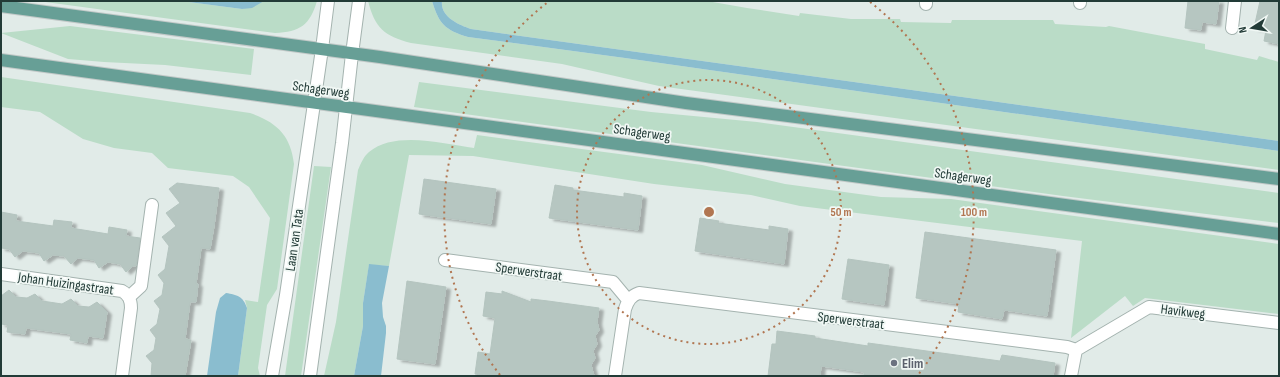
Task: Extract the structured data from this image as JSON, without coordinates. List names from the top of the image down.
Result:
{
  "streets": {
    "main road": ["Schagerweg"],
    "street": [
      "Laan van Tata",
      "Sperwerstraat",
      "Johan Huizingastraat",
      "Havikweg"
    ]
  },
  "crossings": [
    ["Schagerweg", "Laan van Tata"],
    ["Sperwerstraat", "Havikweg"]
  ],
  "places": ["Elim"],
  "north": "left",
  "rings": ["50 m", "100 m"]
}
